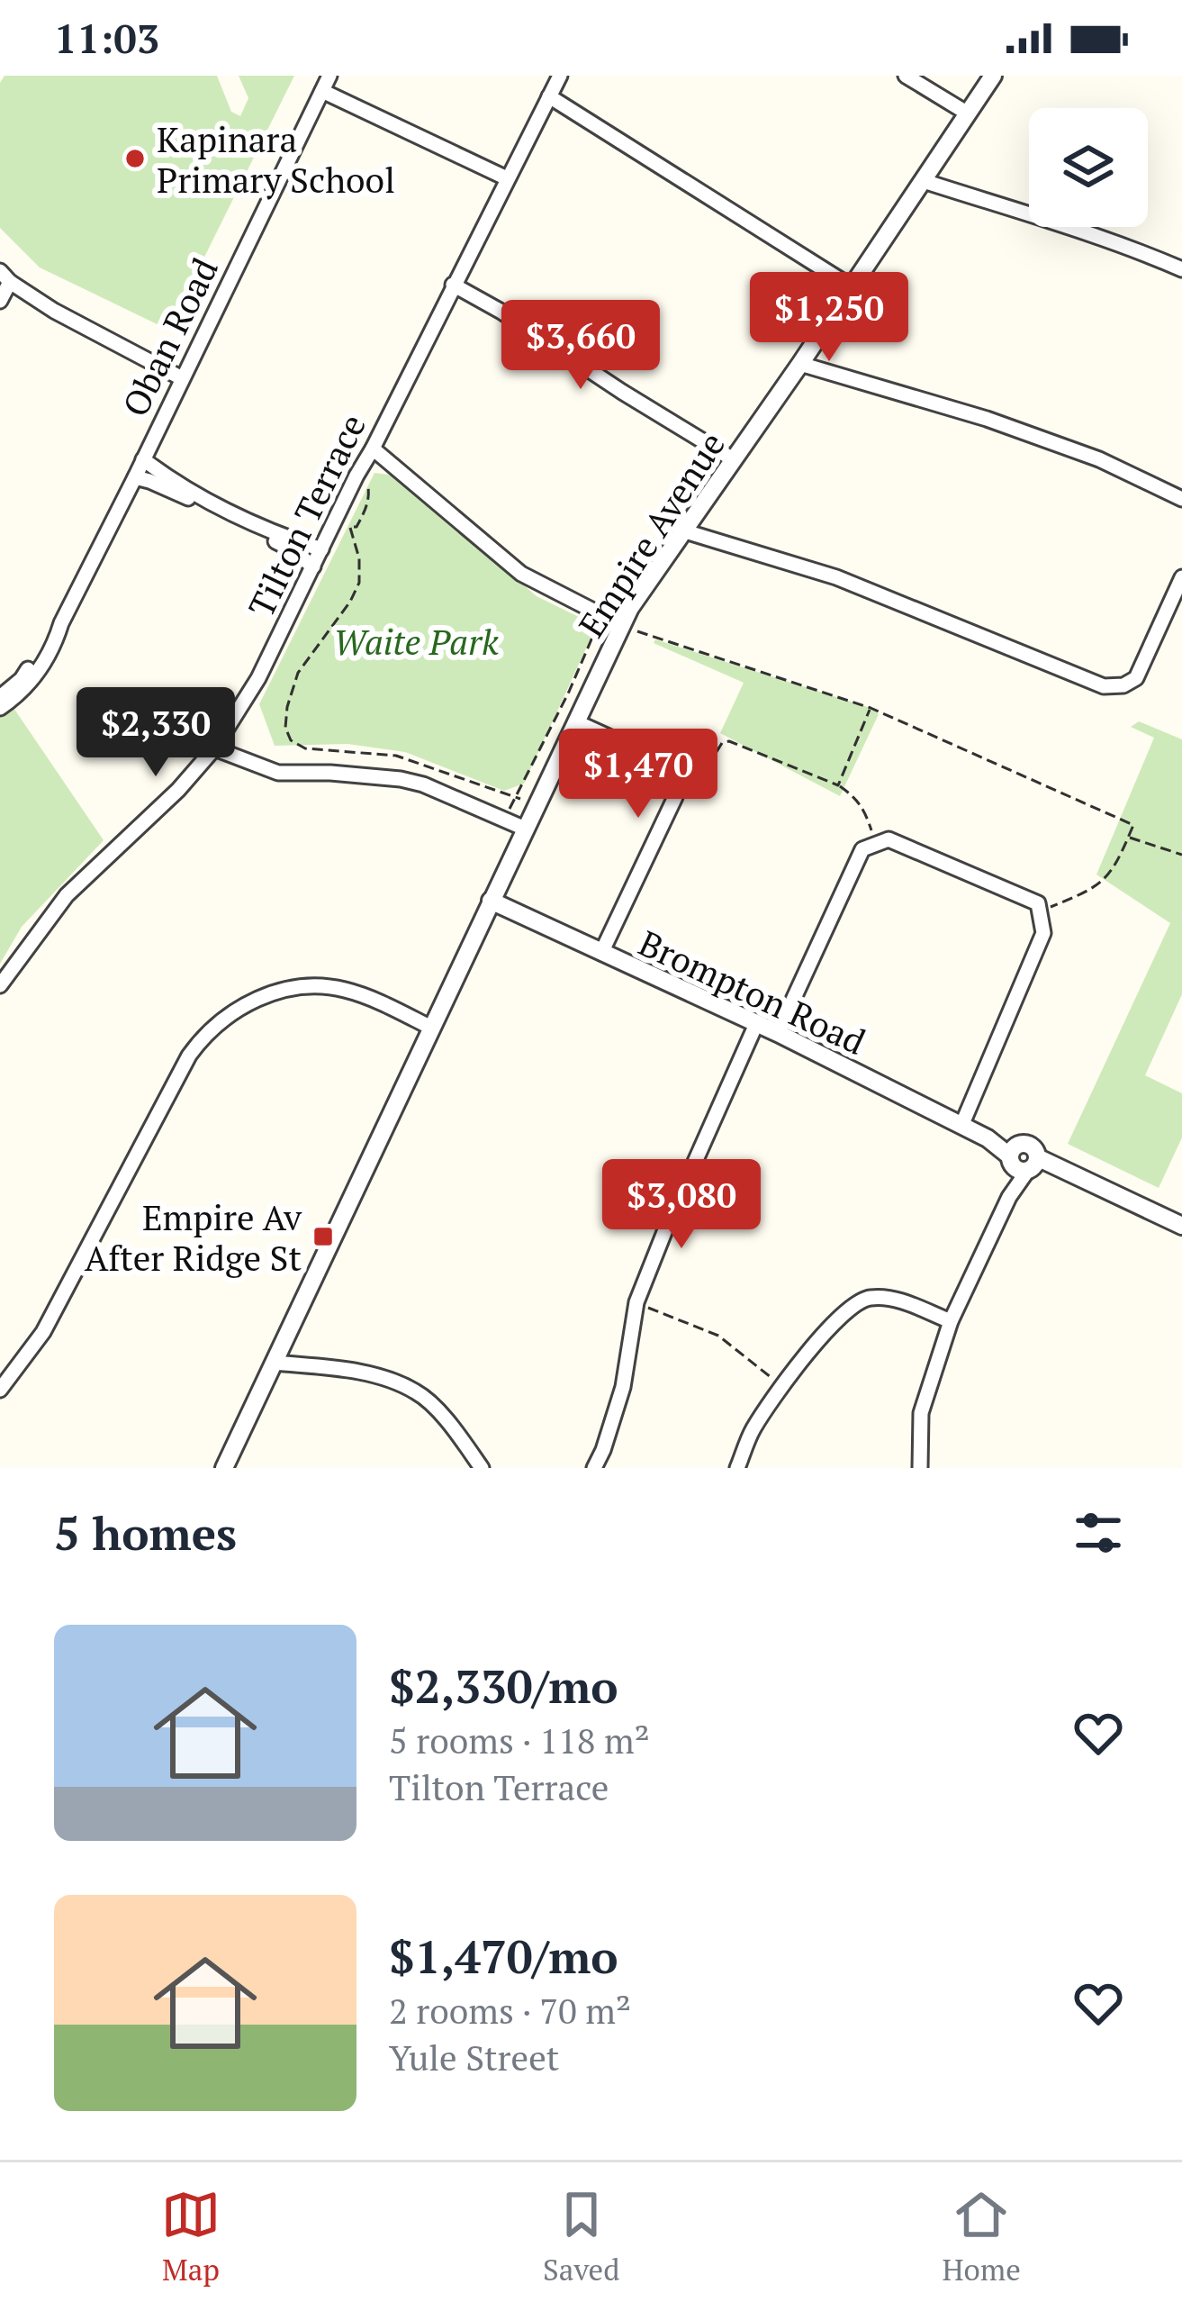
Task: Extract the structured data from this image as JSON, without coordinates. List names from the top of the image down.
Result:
{
  "streets": {
    "street": [
      "Oban Road",
      "Tilton Terrace",
      "Empire Avenue",
      "Brompton Road"
    ]
  },
  "crossings": [
    ["Empire Avenue", "Brompton Road"]
  ],
  "parks": ["Waite Park"],
  "places": {
    "other": ["Kapinara Primary School"],
    "transit": ["Empire Av After Ridge St"]
  },
  "page": {
    "status": "11:03",
    "price": [
      "$1,250",
      "$3,660",
      "$2,330",
      "$1,470",
      "$3,080"
    ],
    "heading": "5 homes",
    "list": [
      {
        "name": "$2,330/mo",
        "note": "5 rooms · 118 m² · Tilton Terrace"
      },
      {
        "name": "$1,470/mo",
        "note": "2 rooms · 70 m² · Yule Street"
      }
    ],
    "tabs": ["Map", "Saved", "Home"]
  }
}
